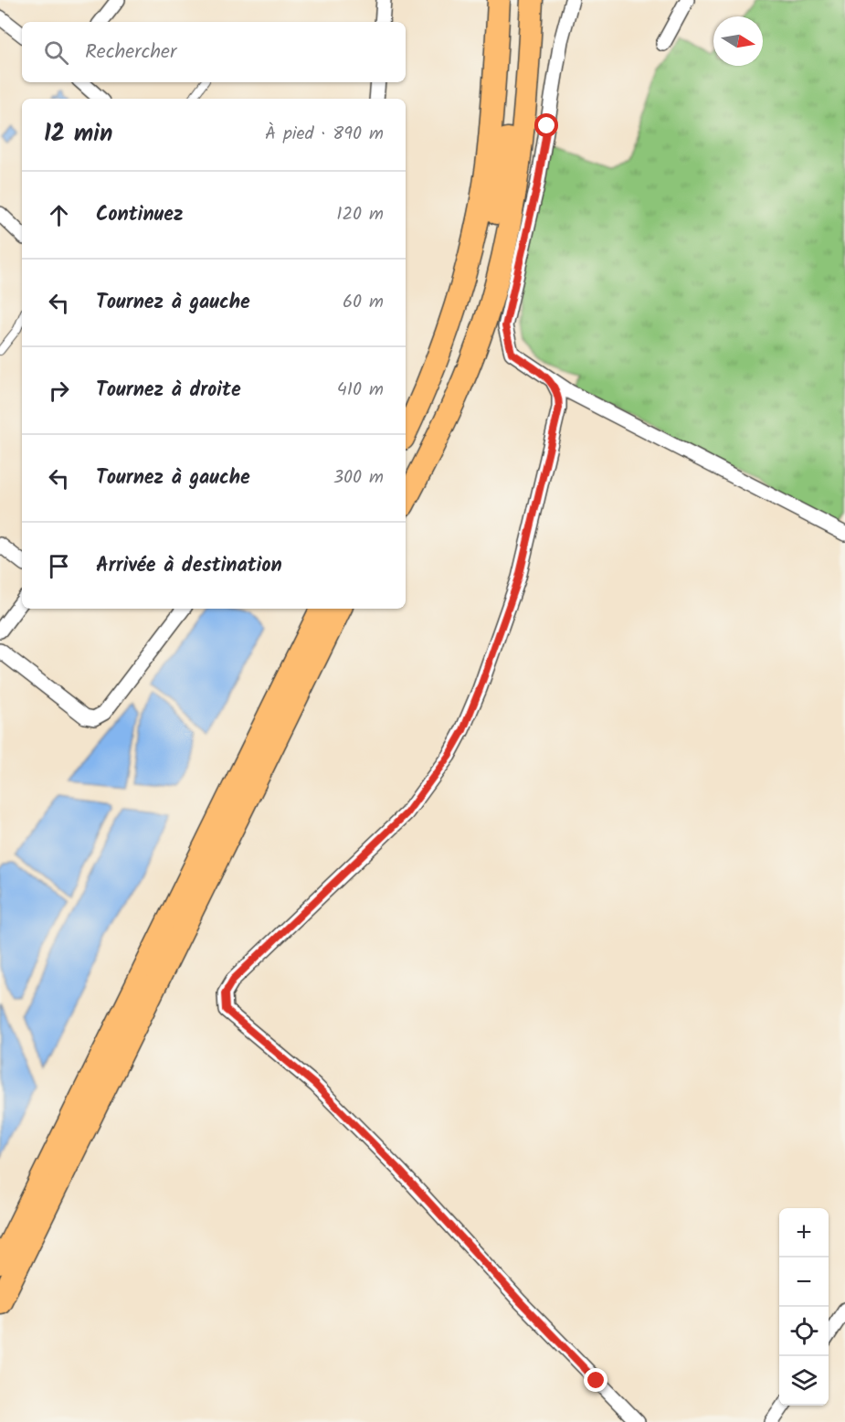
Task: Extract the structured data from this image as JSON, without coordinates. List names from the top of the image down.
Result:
{
  "north": "right",
  "page": {
    "search": "Rechercher",
    "heading": ["12 min", "À pied · 890 m"],
    "list": [
      ["Continuez", "120 m"],
      ["Tournez à gauche", "60 m"],
      ["Tournez à droite", "410 m"],
      ["Tournez à gauche", "300 m"],
      "Arrivée à destination"
    ],
    "map_buttons": ["+", "−"]
  }
}
